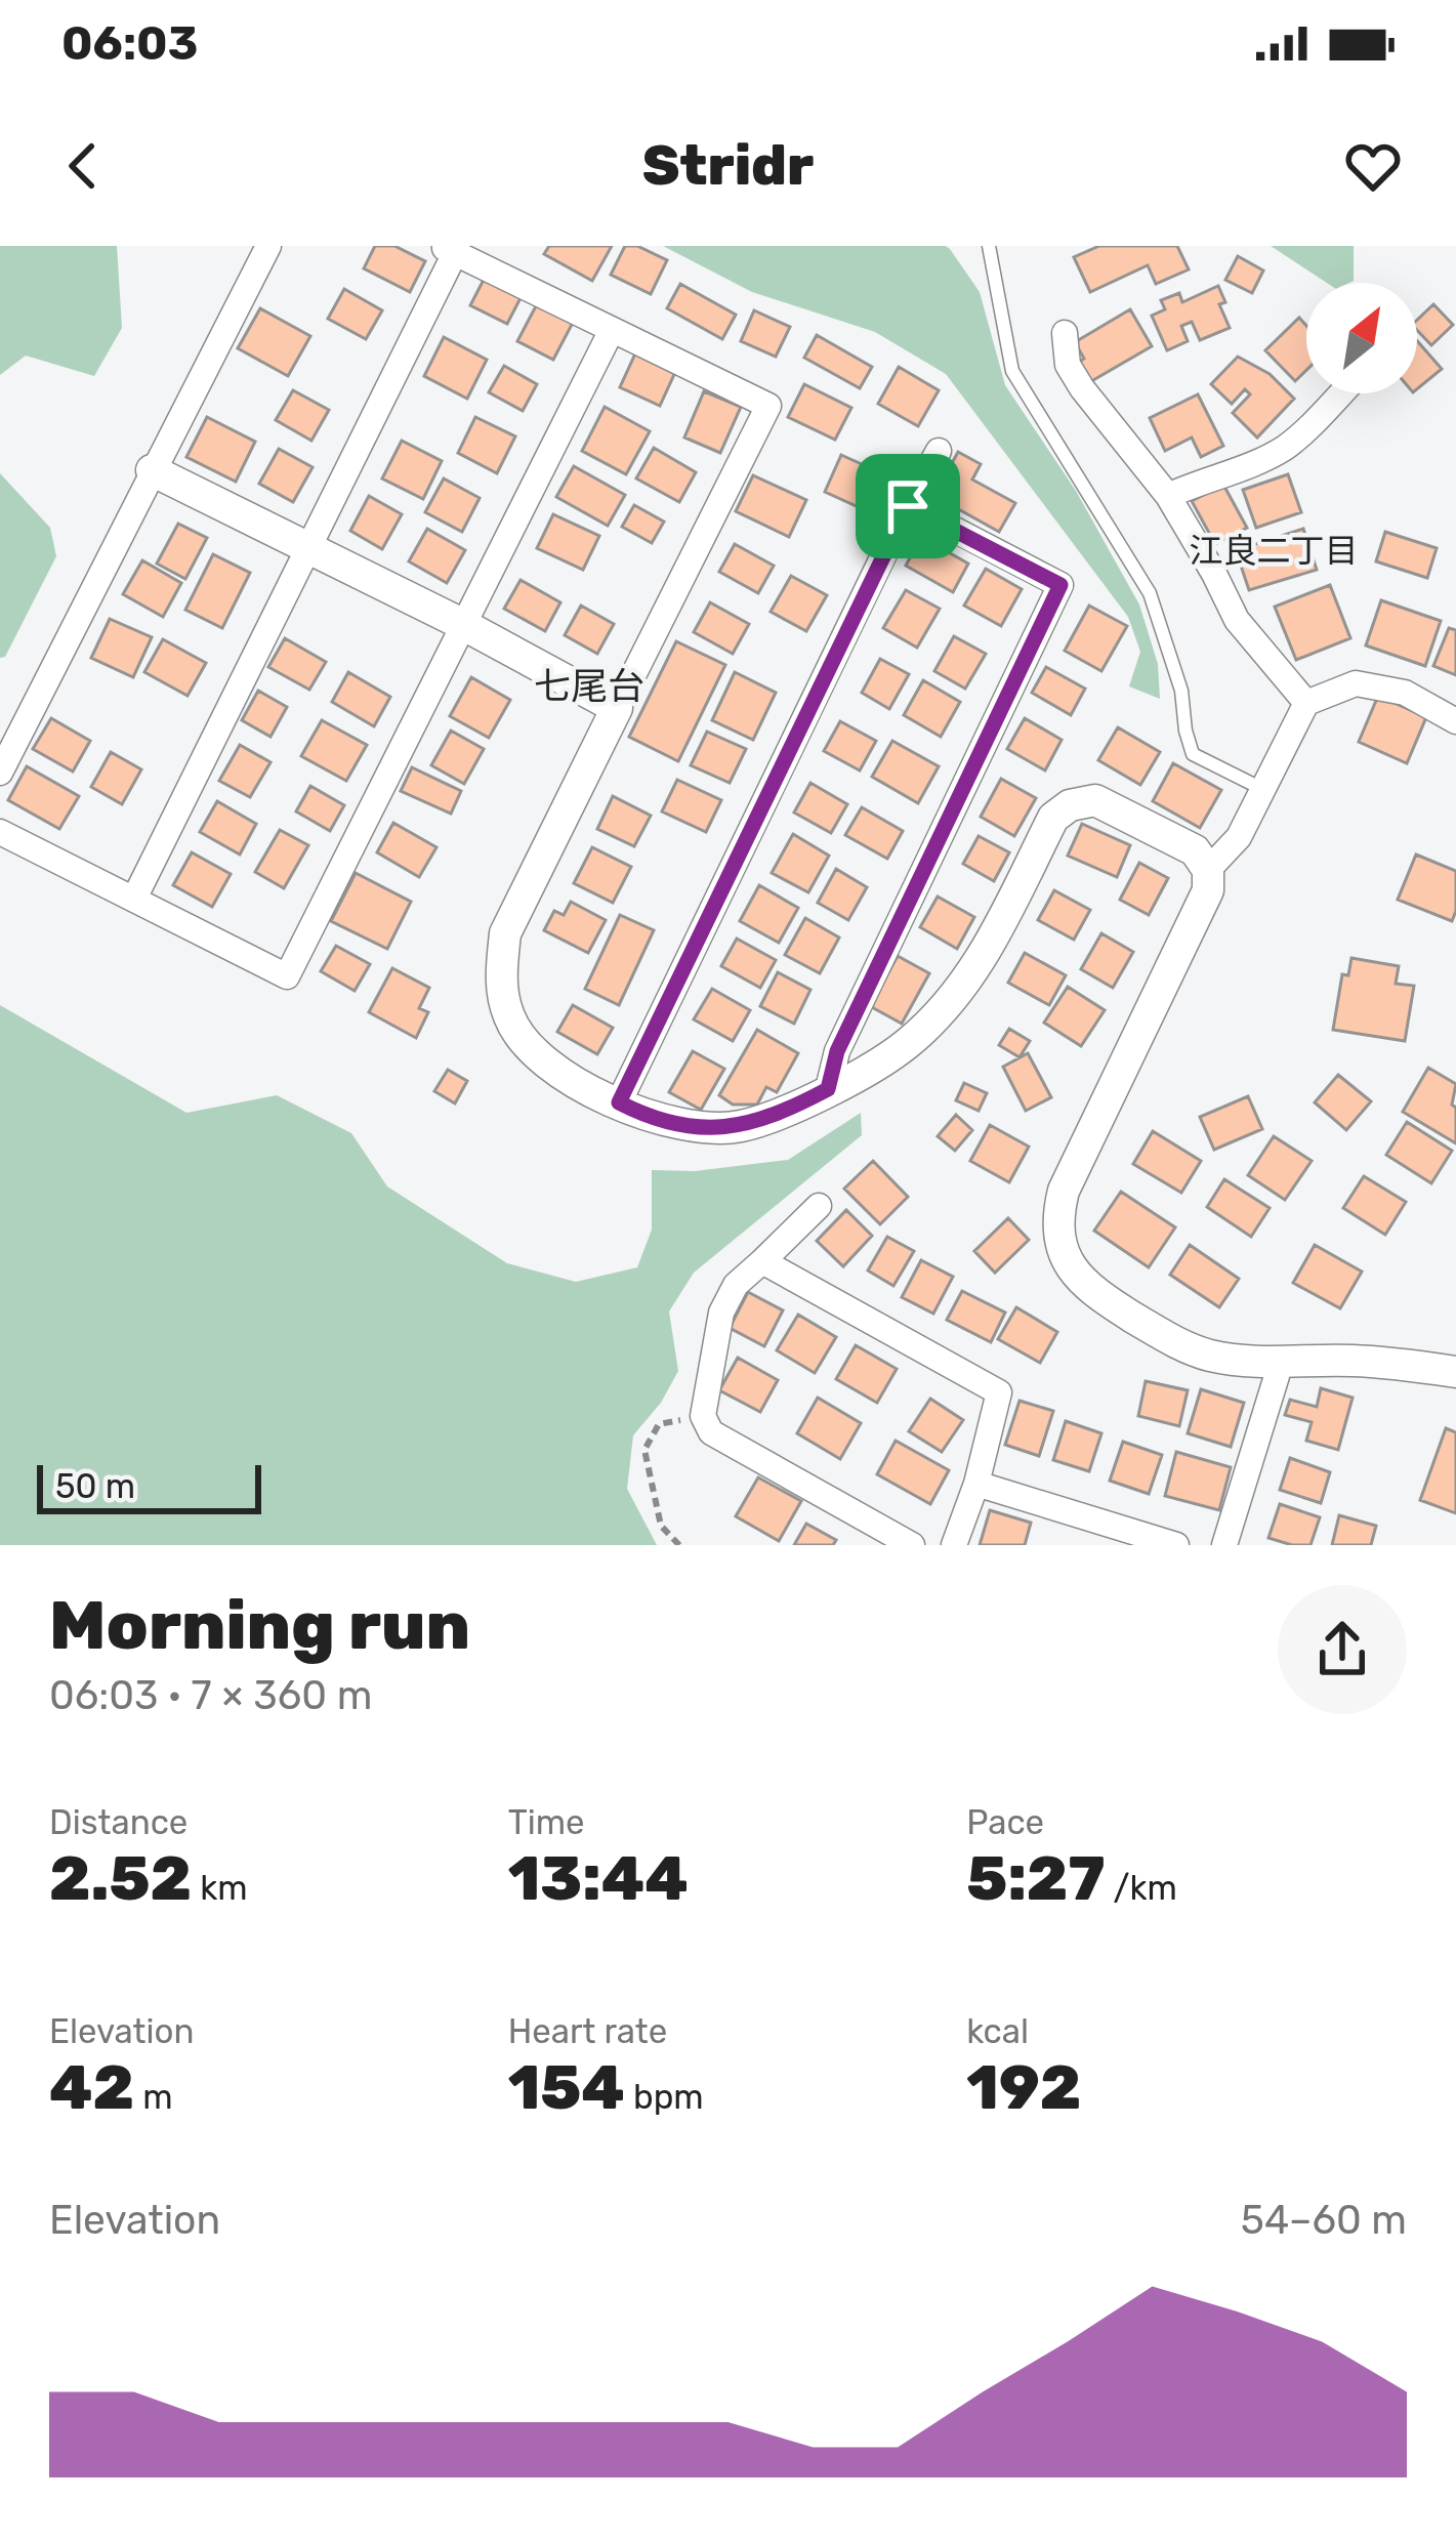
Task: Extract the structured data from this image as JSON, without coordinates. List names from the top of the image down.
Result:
{
  "districts": ["江良二丁目", "七尾台"],
  "scale_bar": "50 m",
  "north": "top right",
  "page": {
    "status": "06:03",
    "header": "Stridr",
    "scale": "50 m",
    "heading": ["Morning run", "06:03 · 7 × 360 m"],
    "stats": [
      ["Distance", "2.52 km"],
      ["Time", "13:44"],
      ["Pace", "5:27 /km"],
      ["Elevation", "42 m"],
      ["Heart rate", "154 bpm"],
      ["kcal", "192"]
    ],
    "chart": ["Elevation", "54–60 m"]
  }
}
